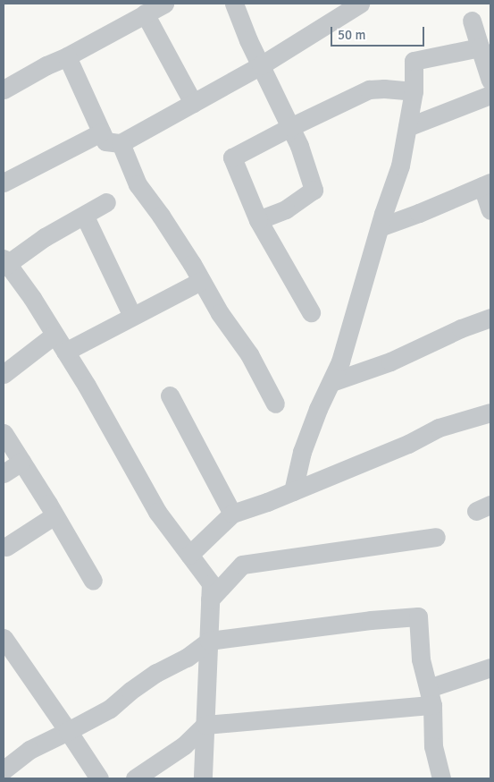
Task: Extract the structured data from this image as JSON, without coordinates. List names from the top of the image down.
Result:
{
  "scale_bar": "50 m"
}
